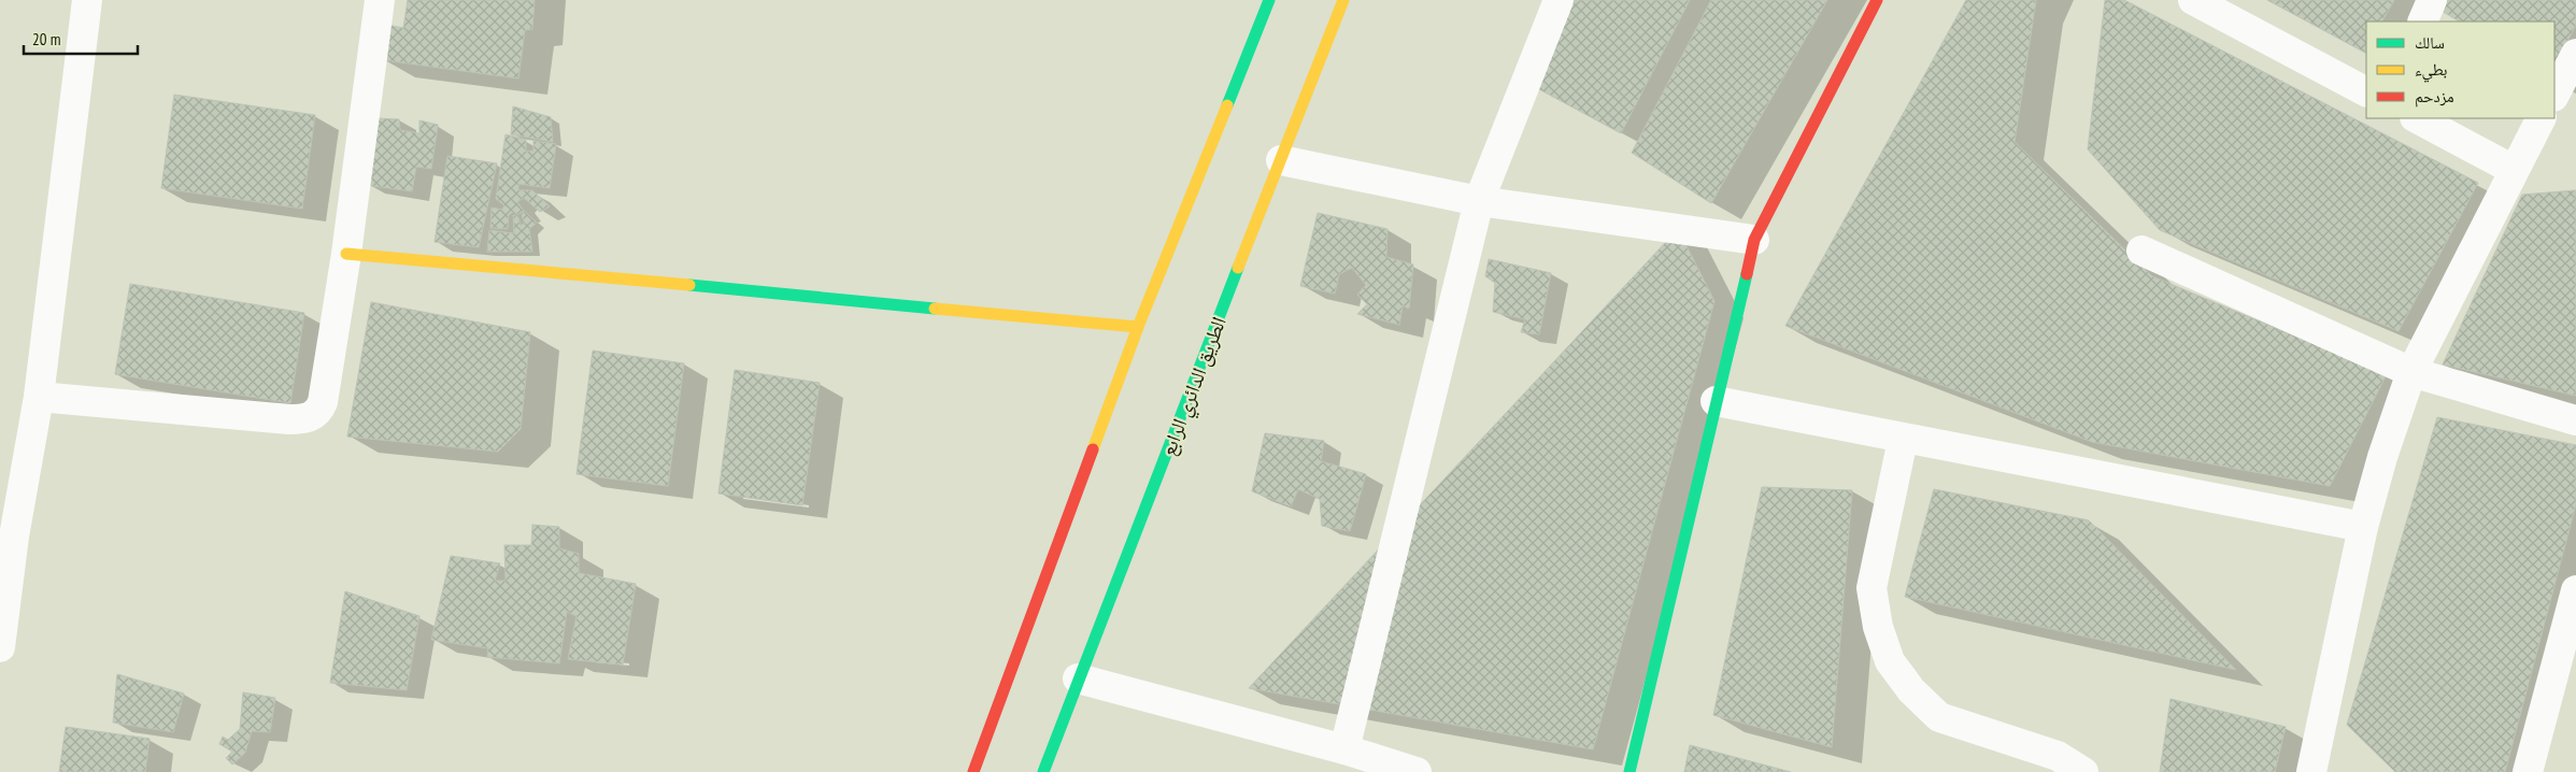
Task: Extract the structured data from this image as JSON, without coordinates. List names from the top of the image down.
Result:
{
  "streets": {
    "main road": ["الطريق الدائري الرابع"]
  },
  "legend": ["سالك", "بطيء", "مزدحم"],
  "scale_bar": "20 m"
}
